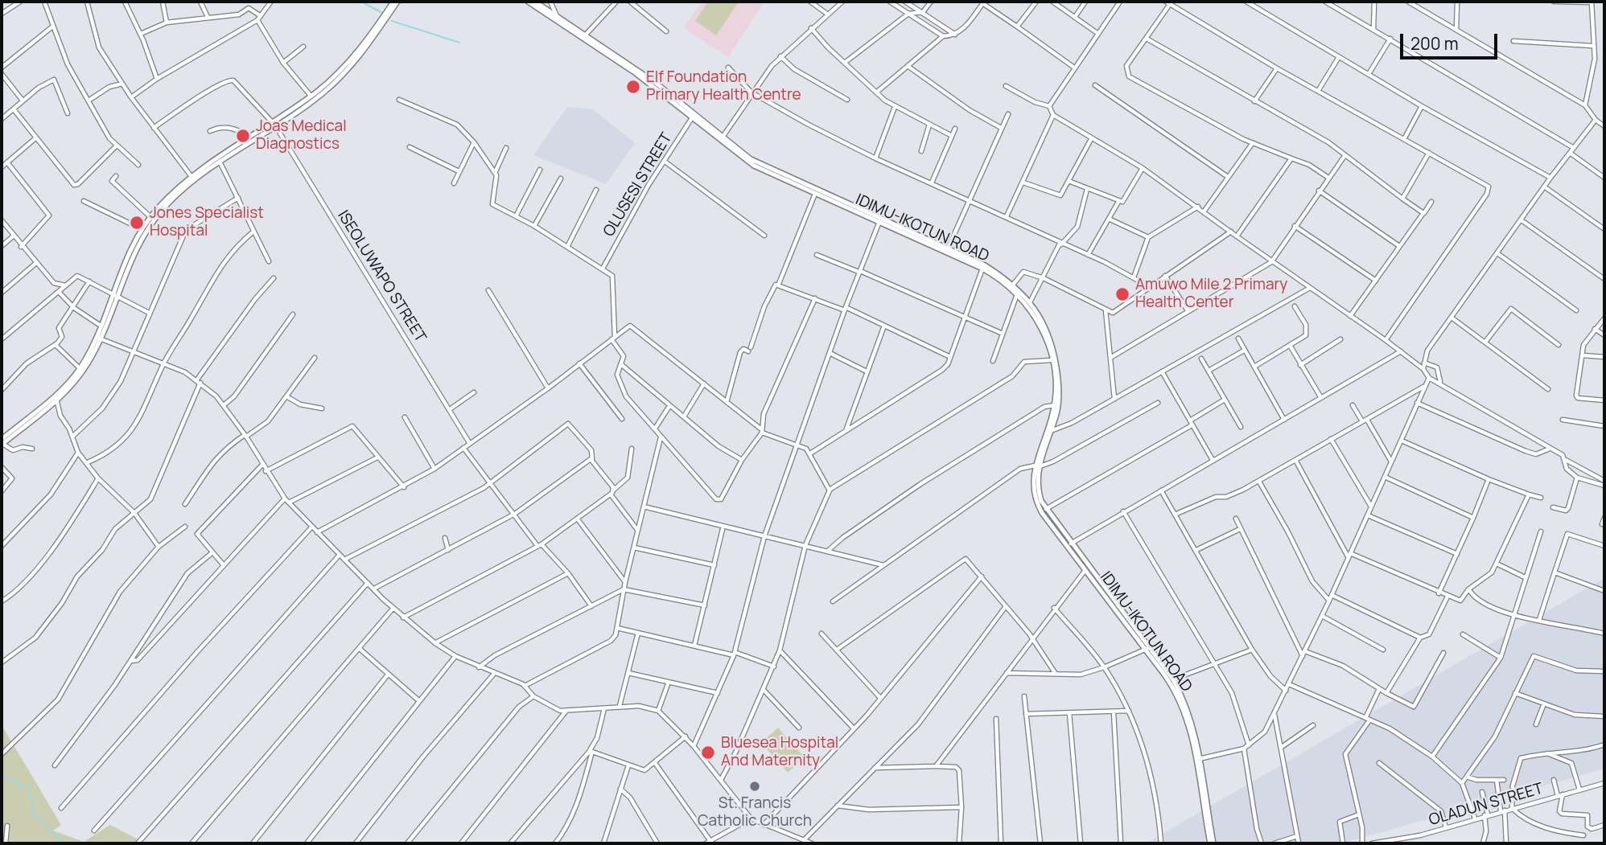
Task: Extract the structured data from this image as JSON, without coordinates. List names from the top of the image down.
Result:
{
  "streets": {
    "main road": ["IDIMU-IKOTUN ROAD"],
    "street": ["OLUSESI STREET", "ISEOLUWAPO STREET", "OLADUN STREET"]
  },
  "crossings": [
    ["OLUSESI STREET", "IDIMU-IKOTUN ROAD"]
  ],
  "places": [
    "Elf Foundation Primary Health Centre",
    "Joas Medical Diagnostics",
    "Jones Specialist Hospital",
    "Amuwo Mile 2 Primary Health Center",
    "Bluesea Hospital And Maternity",
    "St. Francis Catholic Church"
  ],
  "scale_bar": "200 m"
}
